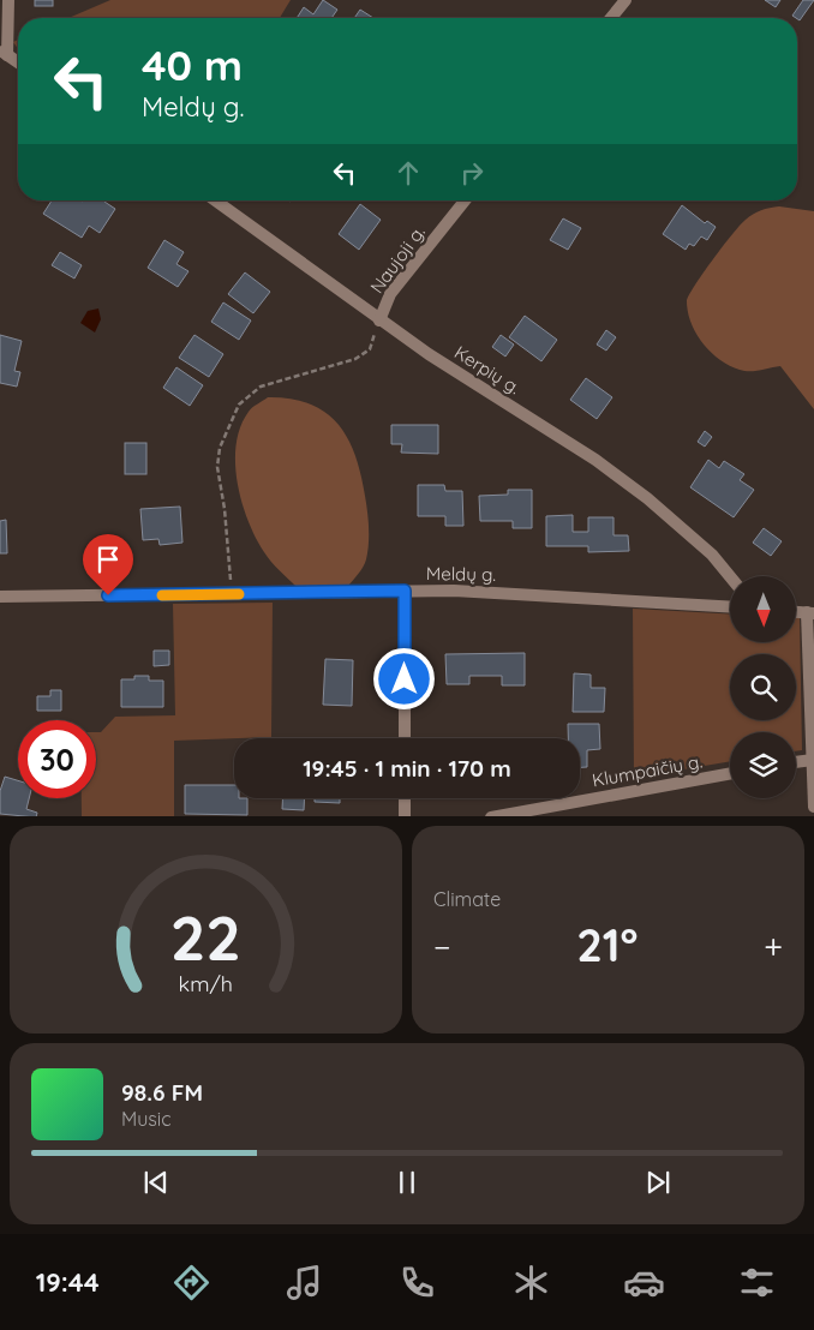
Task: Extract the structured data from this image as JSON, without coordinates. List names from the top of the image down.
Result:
{
  "streets": {
    "street": [
      "Naujoji g.",
      "Kerpių g.",
      "Meldų g.",
      "Klumpaičių g."
    ]
  },
  "crossings": [
    ["Naujoji g.", "Kerpių g."]
  ],
  "north": "bottom",
  "page": {
    "turn": ["40 m", "Meldų g."],
    "limit": "30",
    "trip": "19:45 · 1 min · 170 m",
    "tile": "Climate",
    "heat": ["−", "21°", "+"],
    "song": ["98.6 FM", "Music"],
    "tabs": "19:44",
    "gauge": ["22", "km/h"]
  }
}
